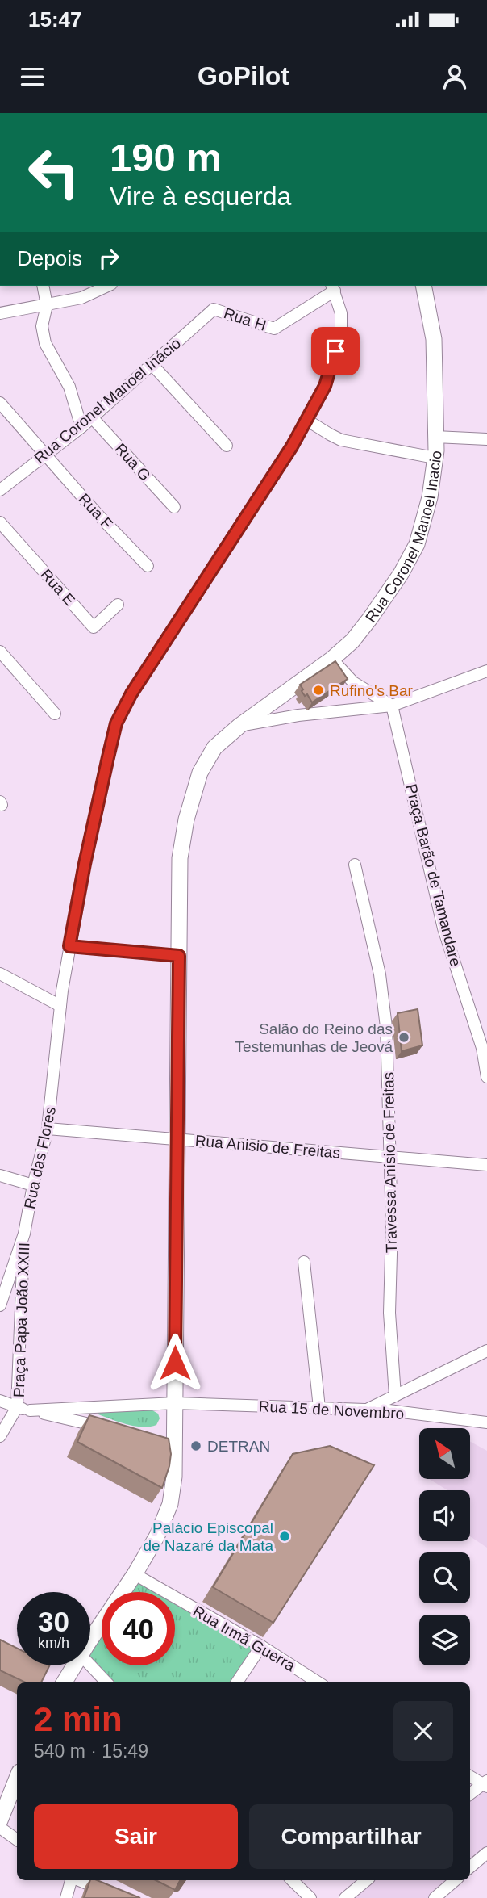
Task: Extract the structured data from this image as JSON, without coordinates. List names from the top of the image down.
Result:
{
  "streets": {
    "street": [
      "Rua H",
      "Rua Coronel Manoel Inácio",
      "Rua G",
      "Rua F",
      "Rua Coronel Manoel Inacio",
      "Rua E",
      "Praça Barão de Tamandare",
      "Rua Anisio de Freitas",
      "Rua das Flores",
      "Travessa Anísio de Freitas",
      "Praça Papa João XXIII",
      "Rua 15 de Novembro",
      "Rua Irmã Guerra"
    ]
  },
  "crossings": [
    ["Rua H", "Rua Coronel Manoel Inácio"],
    ["Rua H", "Rua das Flores"],
    ["Rua Coronel Manoel Inácio", "Rua G"],
    ["Rua Coronel Manoel Inácio", "Rua F"],
    ["Rua Coronel Manoel Inacio", "Rua Anisio de Freitas"],
    ["Rua Coronel Manoel Inacio", "Rua 15 de Novembro"],
    ["Rua Coronel Manoel Inacio", "Rua Irmã Guerra"],
    ["Rua Anisio de Freitas", "Rua das Flores"],
    ["Rua Anisio de Freitas", "Travessa Anísio de Freitas"],
    ["Rua das Flores", "Praça Papa João XXIII"]
  ],
  "places": [
    "Rufino's Bar",
    "Salão do Reino das Testemunhas de Jeová",
    "DETRAN",
    "Palácio Episcopal de Nazaré da Mata"
  ],
  "north": "top left",
  "page": {
    "status": "15:47",
    "header": "GoPilot",
    "turn": ["190 m", "Vire à esquerda"],
    "then": "Depois",
    "speed": "30 km/h",
    "limit": "40",
    "heading": ["2 min", "540 m · 15:49"],
    "buttons": ["Sair", "Compartilhar"]
  }
}
